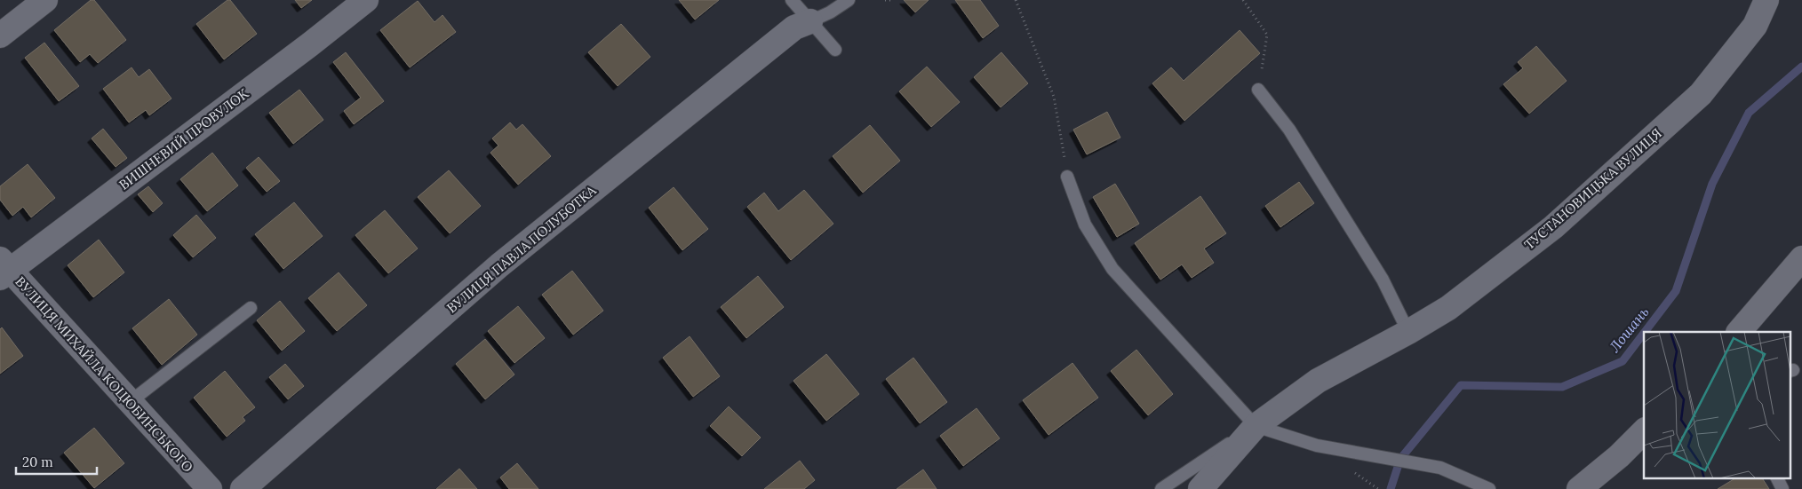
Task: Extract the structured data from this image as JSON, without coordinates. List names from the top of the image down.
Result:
{
  "streets": {
    "street": [
      "ВИШНЕВИЙ ПРОВУЛОК",
      "ТУСТАНОВИЦЬКА ВУЛИЦЯ",
      "ВУЛИЦЯ ПАВЛА ПОЛУБОТКА",
      "ВУЛИЦЯ МИХАЙЛА КОЦЮБИНСЬКОГО"
    ]
  },
  "crossings": [
    ["ВИШНЕВИЙ ПРОВУЛОК", "ВУЛИЦЯ МИХАЙЛА КОЦЮБИНСЬКОГО"]
  ],
  "water": ["Лошань"],
  "scale_bar": "20 m"
}
